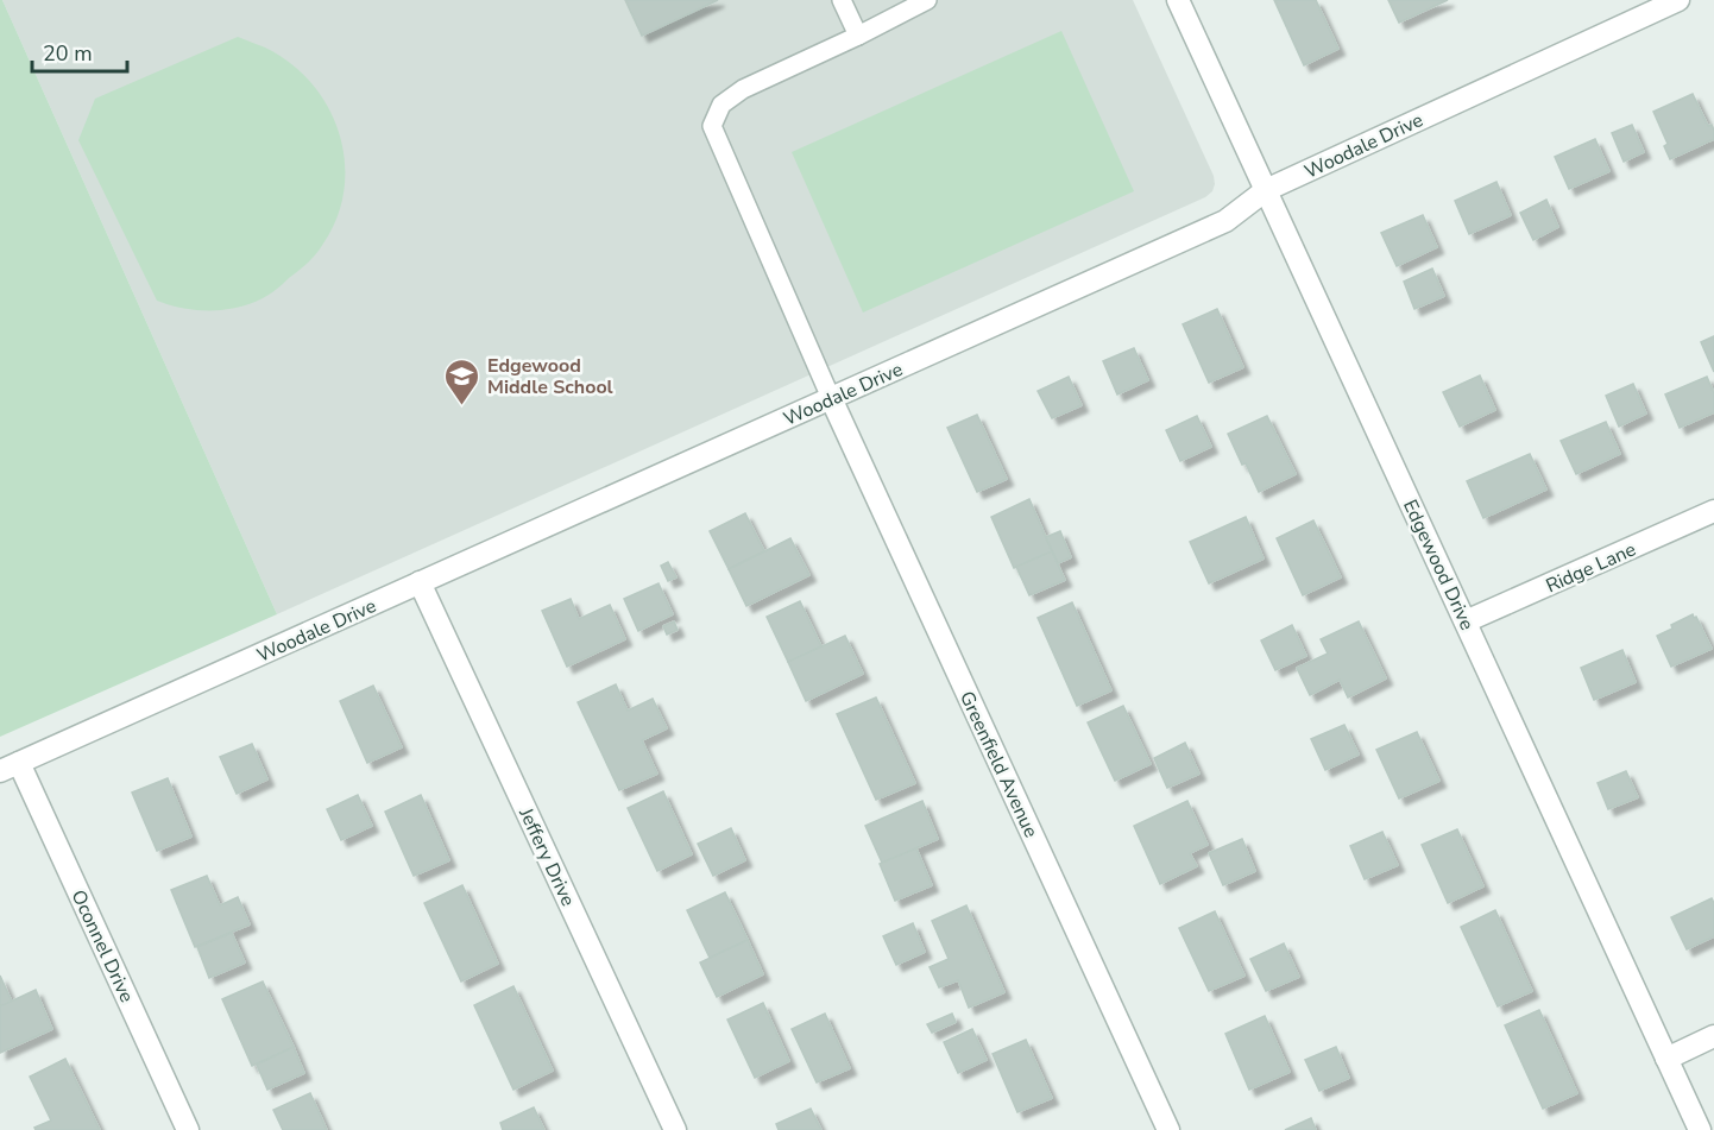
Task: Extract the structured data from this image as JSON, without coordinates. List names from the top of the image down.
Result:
{
  "streets": {
    "street": [
      "Woodale Drive",
      "Edgewood Drive",
      "Ridge Lane",
      "Greenfield Avenue",
      "Jeffery Drive",
      "Oconnel Drive"
    ]
  },
  "crossings": [
    ["Woodale Drive", "Edgewood Drive"],
    ["Woodale Drive", "Greenfield Avenue"],
    ["Woodale Drive", "Jeffery Drive"],
    ["Woodale Drive", "Oconnel Drive"],
    ["Edgewood Drive", "Ridge Lane"]
  ],
  "places": {
    "school or university": ["Edgewood Middle School"]
  },
  "scale_bar": "20 m"
}
